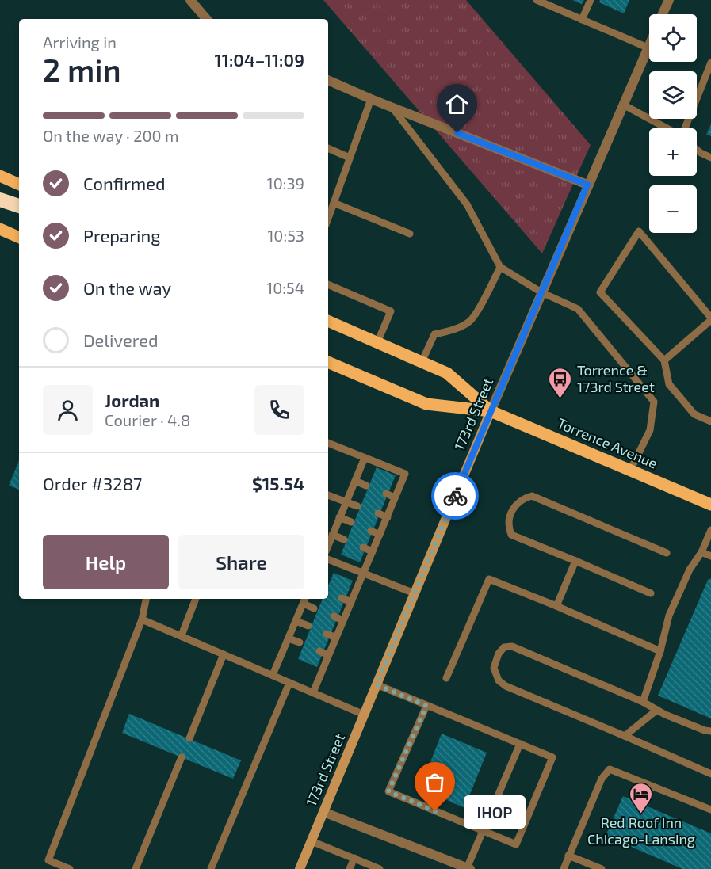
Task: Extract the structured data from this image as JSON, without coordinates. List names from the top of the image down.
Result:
{
  "streets": {
    "main road": ["Torrence Avenue"],
    "street": ["173rd Street"]
  },
  "crossings": [
    ["173rd Street", "Torrence Avenue"]
  ],
  "places": {
    "bus stop": ["Torrence & 173rd Street"],
    "other": ["IHOP"],
    "hotel": ["Red Roof Inn Chicago-Lansing"]
  },
  "page": {
    "map_buttons": ["+", "−"],
    "heading": ["2 min", "Arriving in", "11:04–11:09"],
    "panel": [
      "Jordan",
      "Courier · 4.8",
      "Order #3287",
      "$15.54"
    ],
    "bar": "On the way · 200 m",
    "list": [
      ["Confirmed", "10:39"],
      ["Preparing", "10:53"],
      ["On the way", "10:54"],
      "Delivered"
    ],
    "buttons": ["Help", "Share"],
    "bubble": "IHOP"
  }
}
